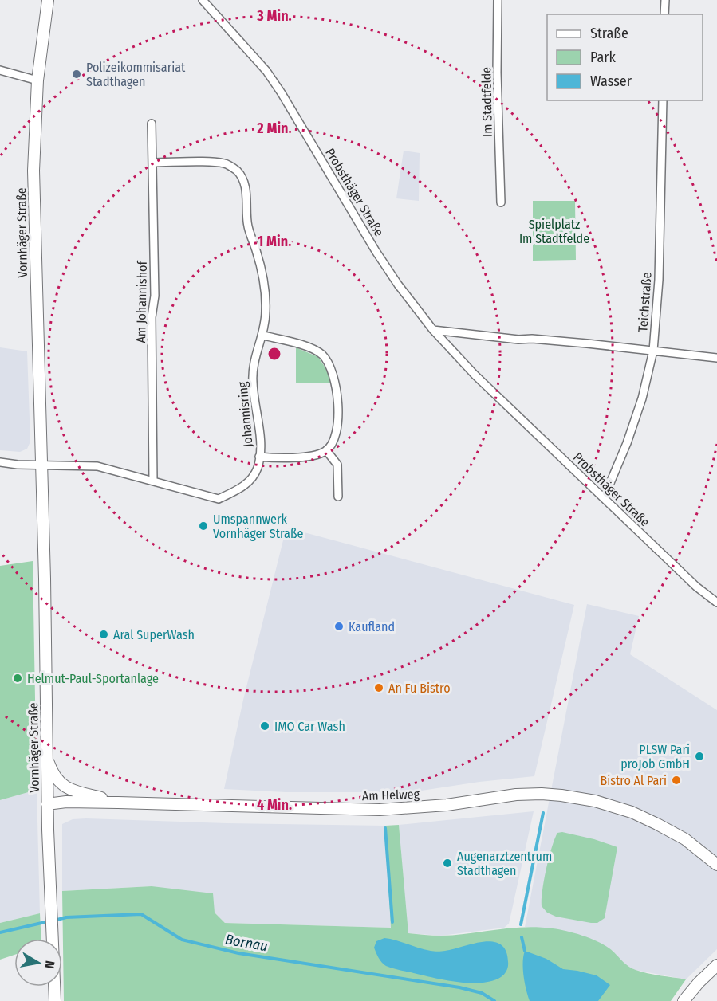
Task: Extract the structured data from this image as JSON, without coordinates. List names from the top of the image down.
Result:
{
  "streets": {
    "main road": ["Vornhäger Straße", "Am Helweg"],
    "street": [
      "Im Stadtfelde",
      "Probsthäger Straße",
      "Am Johannishof",
      "Teichstraße",
      "Johannisring"
    ]
  },
  "crossings": [
    ["Probsthäger Straße", "Teichstraße"],
    ["Vornhäger Straße", "Am Helweg"],
    ["Am Johannishof", "Johannisring"]
  ],
  "water": ["Bornau"],
  "parks": ["Spielplatz Im Stadtfelde"],
  "places": [
    "Polizeikommisariat Stadthagen",
    "Umspannwerk Vornhäger Straße",
    "Kaufland",
    "Aral SuperWash",
    "Helmut-Paul-Sportanlage",
    "An Fu Bistro",
    "IMO Car Wash",
    "PLSW Pari proJob GmbH",
    "Bistro Al Pari",
    "Augenarztzentrum Stadthagen"
  ],
  "legend": ["Straße", "Park", "Wasser"],
  "north": "right",
  "rings": [
    "3 Min.",
    "2 Min.",
    "1 Min.",
    "4 Min."
  ]
}
